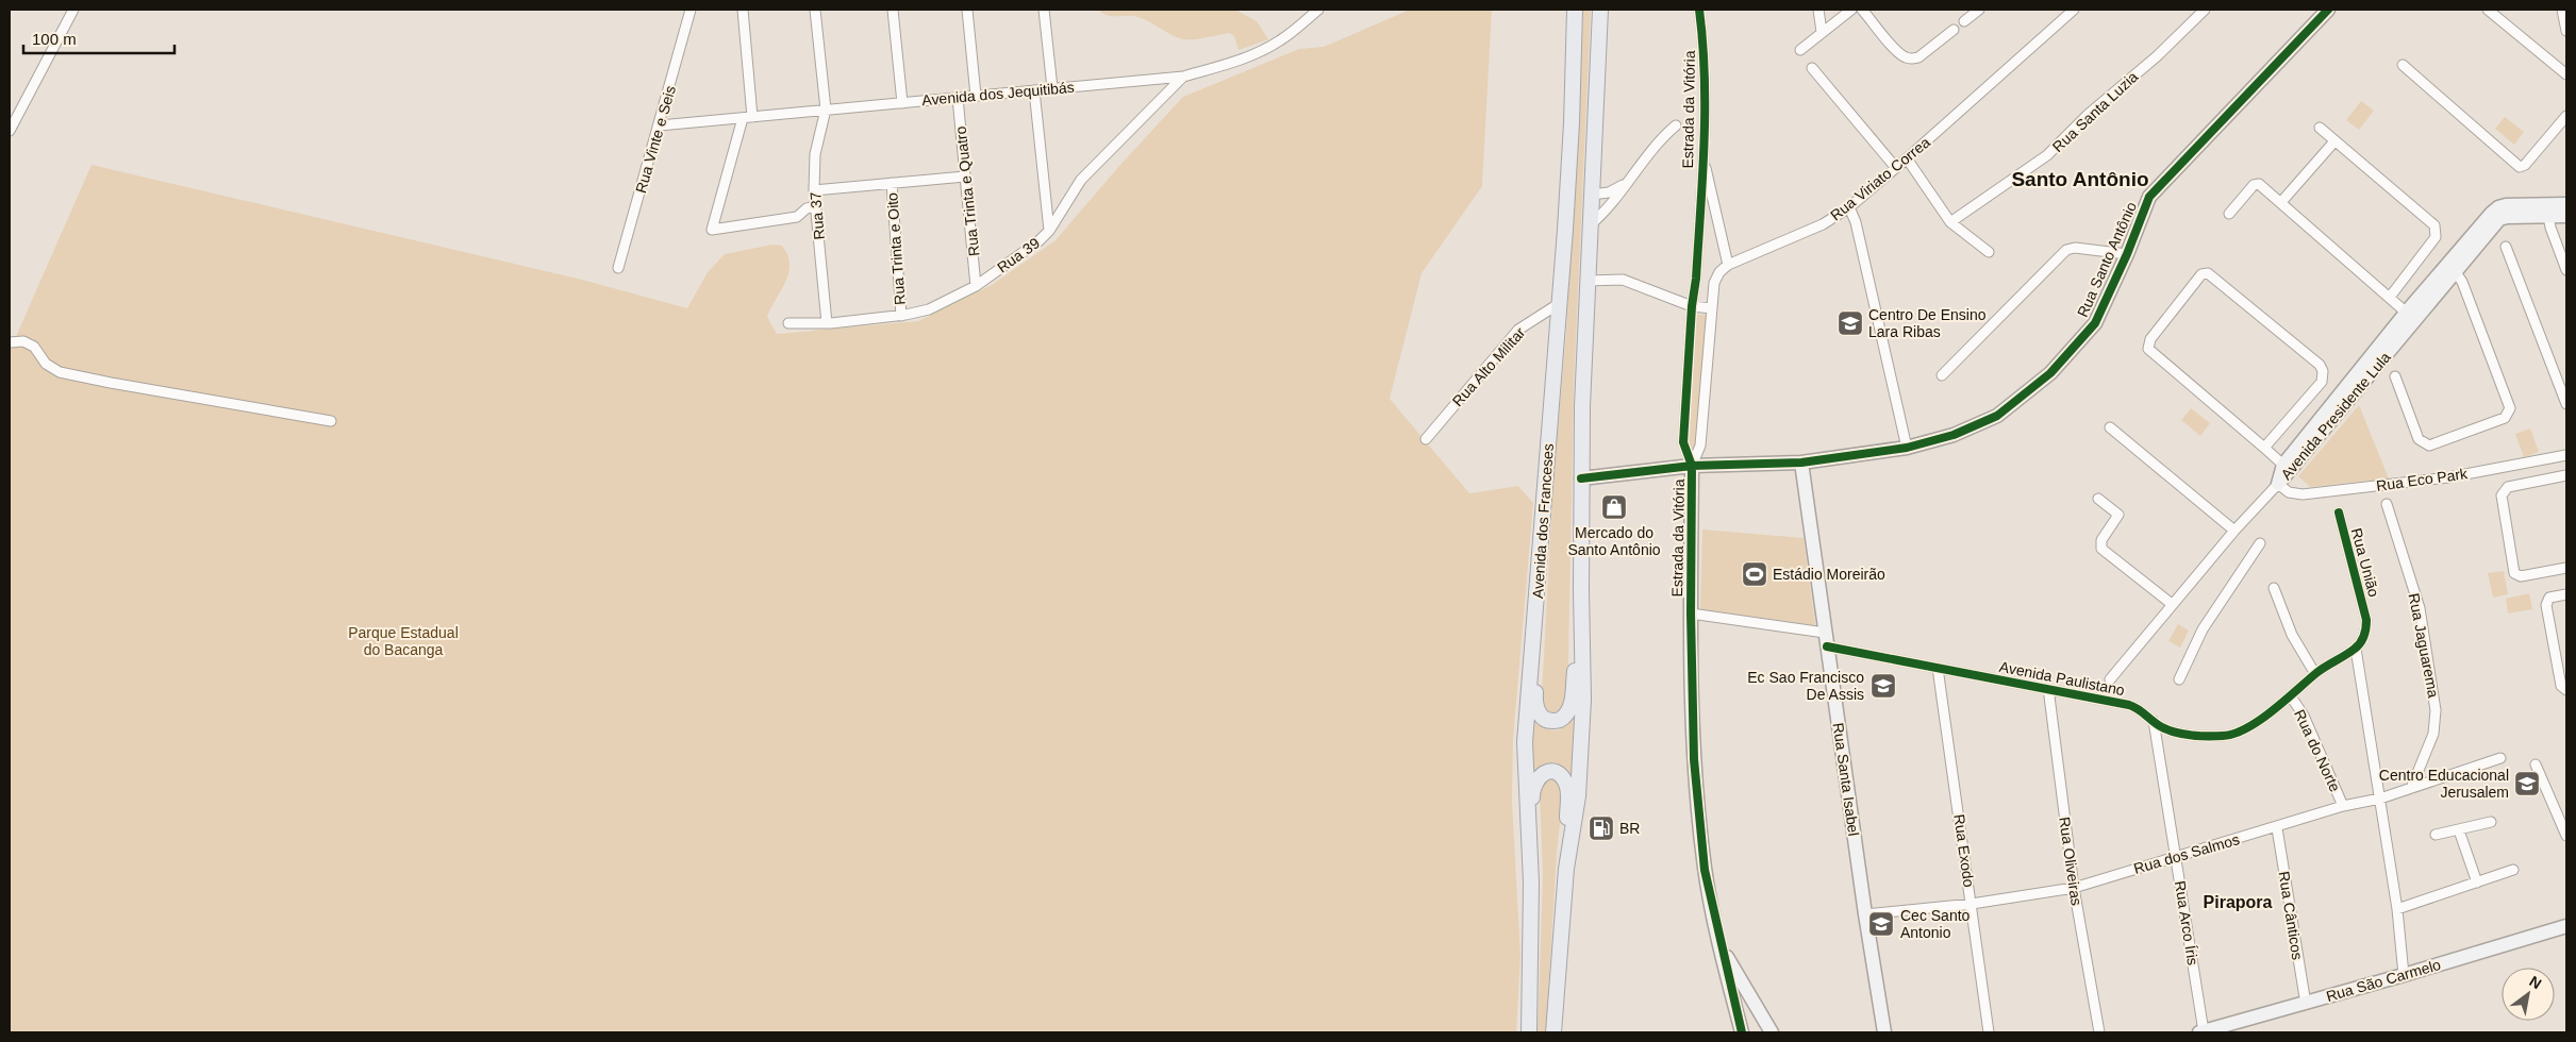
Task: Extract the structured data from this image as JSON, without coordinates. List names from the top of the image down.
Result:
{
  "streets": {
    "main road": ["Avenida dos Franceses"],
    "street": [
      "Avenida dos Jequitibás",
      "Estrada da Vitória",
      "Rua Santa Luzia",
      "Rua Vinte e Seis",
      "Rua Viriato Correa",
      "Rua Trinta e Quatro",
      "Rua 37",
      "Rua Trinta e Oito",
      "Rua 39",
      "Rua Santo Antônio",
      "Rua Alto Militar",
      "Avenida Presidente Lula",
      "Rua Eco Park",
      "Rua União",
      "Rua Jaguarema",
      "Avenida Paulistano",
      "Rua do Norte",
      "Rua Santa Isabel",
      "Rua Exodo",
      "Rua dos Salmos",
      "Rua Oliveiras",
      "Rua Cânticos",
      "Rua Arco Íris",
      "Rua São Carmelo"
    ]
  },
  "crossings": [
    ["Avenida dos Jequitibás", "Rua Vinte e Seis"],
    ["Avenida dos Jequitibás", "Rua Trinta e Quatro"],
    ["Avenida dos Jequitibás", "Rua 37"],
    ["Avenida dos Jequitibás", "Rua 39"],
    ["Estrada da Vitória", "Rua Santo Antônio"],
    ["Rua Trinta e Quatro", "Rua Trinta e Oito"],
    ["Rua Trinta e Quatro", "Rua 39"],
    ["Rua 37", "Rua Trinta e Oito"],
    ["Rua 37", "Rua 39"],
    ["Rua Trinta e Oito", "Rua 39"],
    ["Rua Santo Antônio", "Rua Santa Isabel"],
    ["Rua Alto Militar", "Avenida dos Franceses"],
    ["Avenida Presidente Lula", "Rua Eco Park"],
    ["Rua União", "Avenida Paulistano"],
    ["Rua Jaguarema", "Rua dos Salmos"],
    ["Avenida Paulistano", "Rua do Norte"],
    ["Avenida Paulistano", "Rua Santa Isabel"],
    ["Avenida Paulistano", "Rua Exodo"],
    ["Avenida Paulistano", "Rua Oliveiras"],
    ["Avenida Paulistano", "Rua Arco Íris"],
    ["Rua do Norte", "Rua dos Salmos"],
    ["Rua Santa Isabel", "Rua dos Salmos"],
    ["Rua Exodo", "Rua dos Salmos"],
    ["Rua dos Salmos", "Rua Oliveiras"],
    ["Rua dos Salmos", "Rua Cânticos"],
    ["Rua dos Salmos", "Rua Arco Íris"],
    ["Rua Cânticos", "Rua São Carmelo"],
    ["Rua Arco Íris", "Rua São Carmelo"]
  ],
  "districts": ["Santo Antônio", "Pirapora"],
  "parks": ["Parque Estadual do Bacanga"],
  "places": {
    "school or university": [
      "Centro De Ensino Lara Ribas",
      "Ec Sao Francisco De Assis",
      "Centro Educacional Jerusalem",
      "Cec Santo Antonio"
    ],
    "shop": ["Mercado do Santo Antônio"],
    "sports": ["Estádio Moreirão"],
    "fuel station": ["BR"]
  },
  "scale_bar": "100 m",
  "north": "top right"
}
